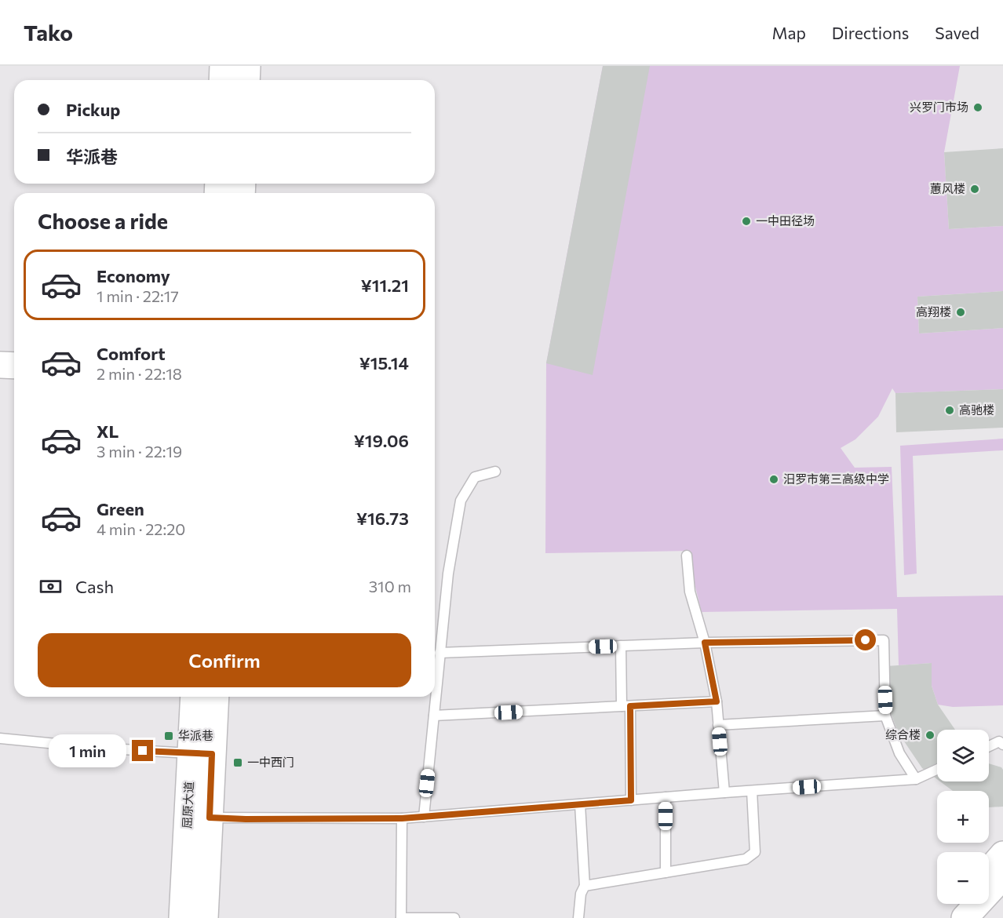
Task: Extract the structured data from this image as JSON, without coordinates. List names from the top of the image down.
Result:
{
  "streets": {
    "main road": ["屈原大道"]
  },
  "places": {
    "other": [
      "兴罗门市场",
      "蕙风楼",
      "一中田径场",
      "高翔楼",
      "高驰楼",
      "汨罗市第三高级中学",
      "综合楼"
    ],
    "transit": ["华派巷", "一中西门"]
  },
  "page": {
    "header": "Tako",
    "nav": ["Map", "Directions", "Saved"],
    "banner": ["Pickup", "华派巷"],
    "heading": "Choose a ride",
    "list": [
      {
        "name": "Economy",
        "note": "1 min · 22:17",
        "value": "¥11.21"
      },
      {
        "name": "Comfort",
        "note": "2 min · 22:18",
        "value": "¥15.14"
      },
      {
        "name": "XL",
        "note": "3 min · 22:19",
        "value": "¥19.06"
      },
      {
        "name": "Green",
        "note": "4 min · 22:20",
        "value": "¥16.73"
      }
    ],
    "pay": ["Cash", "310 m"],
    "buttons": "Confirm",
    "map_buttons": ["+", "−"],
    "bubble": "1 min"
  }
}
